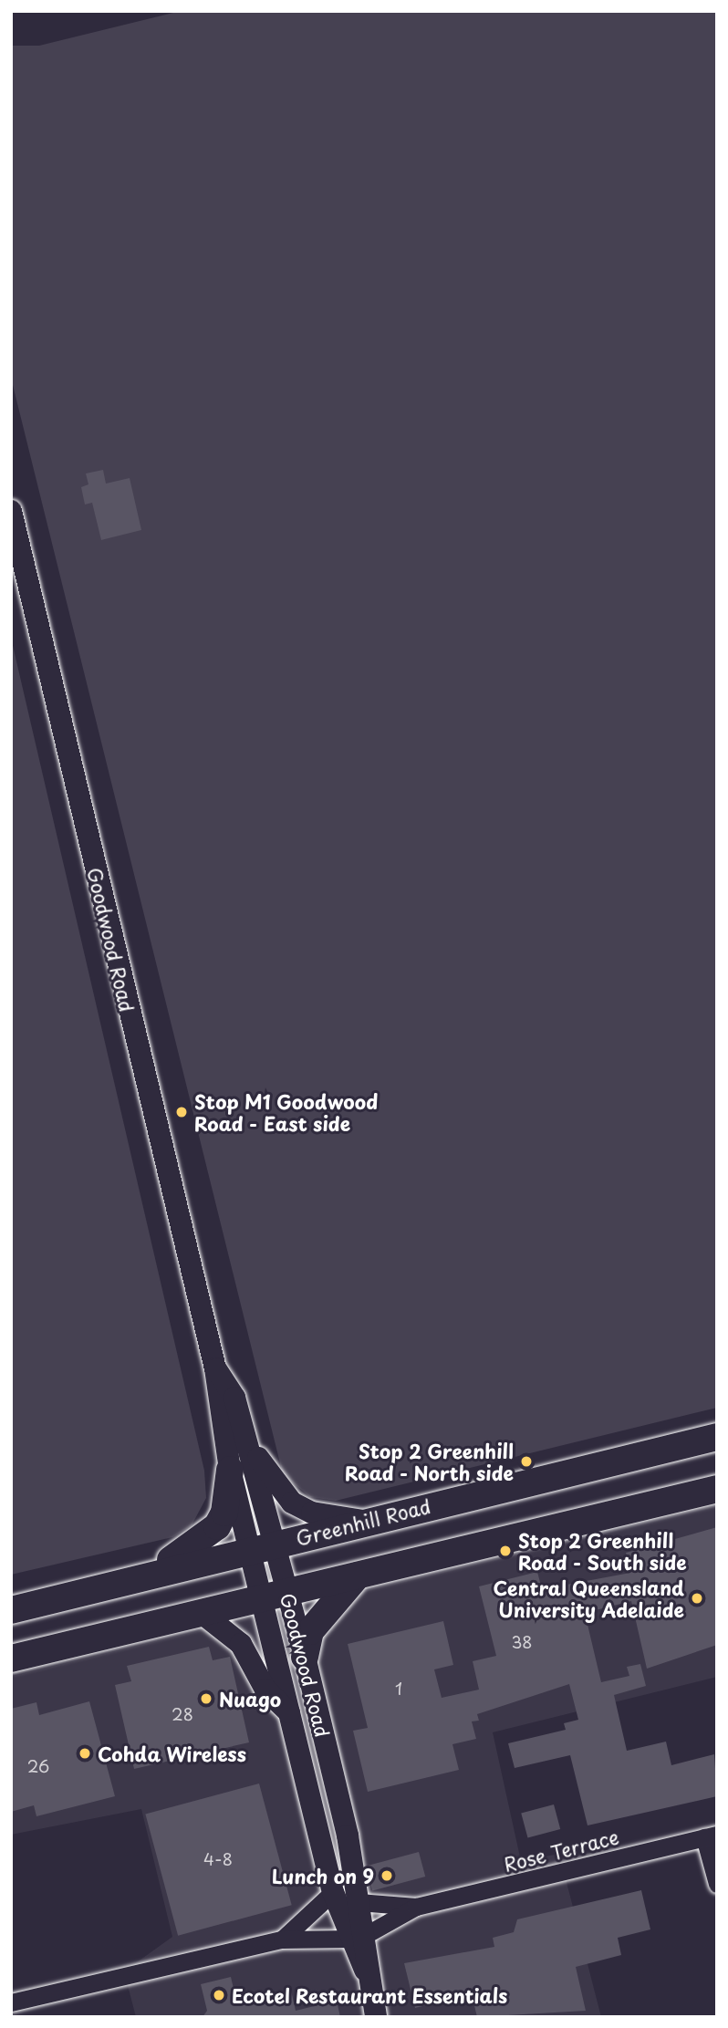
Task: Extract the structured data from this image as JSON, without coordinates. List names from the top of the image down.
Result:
{
  "streets": {
    "highway": ["Greenhill Road"],
    "main road": ["Goodwood Road"],
    "street": ["Rose Terrace"]
  },
  "crossings": [
    ["Goodwood Road", "Greenhill Road"],
    ["Goodwood Road", "Rose Terrace"]
  ],
  "places": [
    "Stop M1 Goodwood Road - East side",
    "Stop 2 Greenhill Road - North side",
    "Stop 2 Greenhill Road - South side",
    "Central Queensland University Adelaide",
    "Nuago",
    "Cohda Wireless",
    "Lunch on 9",
    "Ecotel Restaurant Essentials"
  ],
  "house_numbers": [
    "38",
    "1",
    "28",
    "26",
    "4-8"
  ]
}
